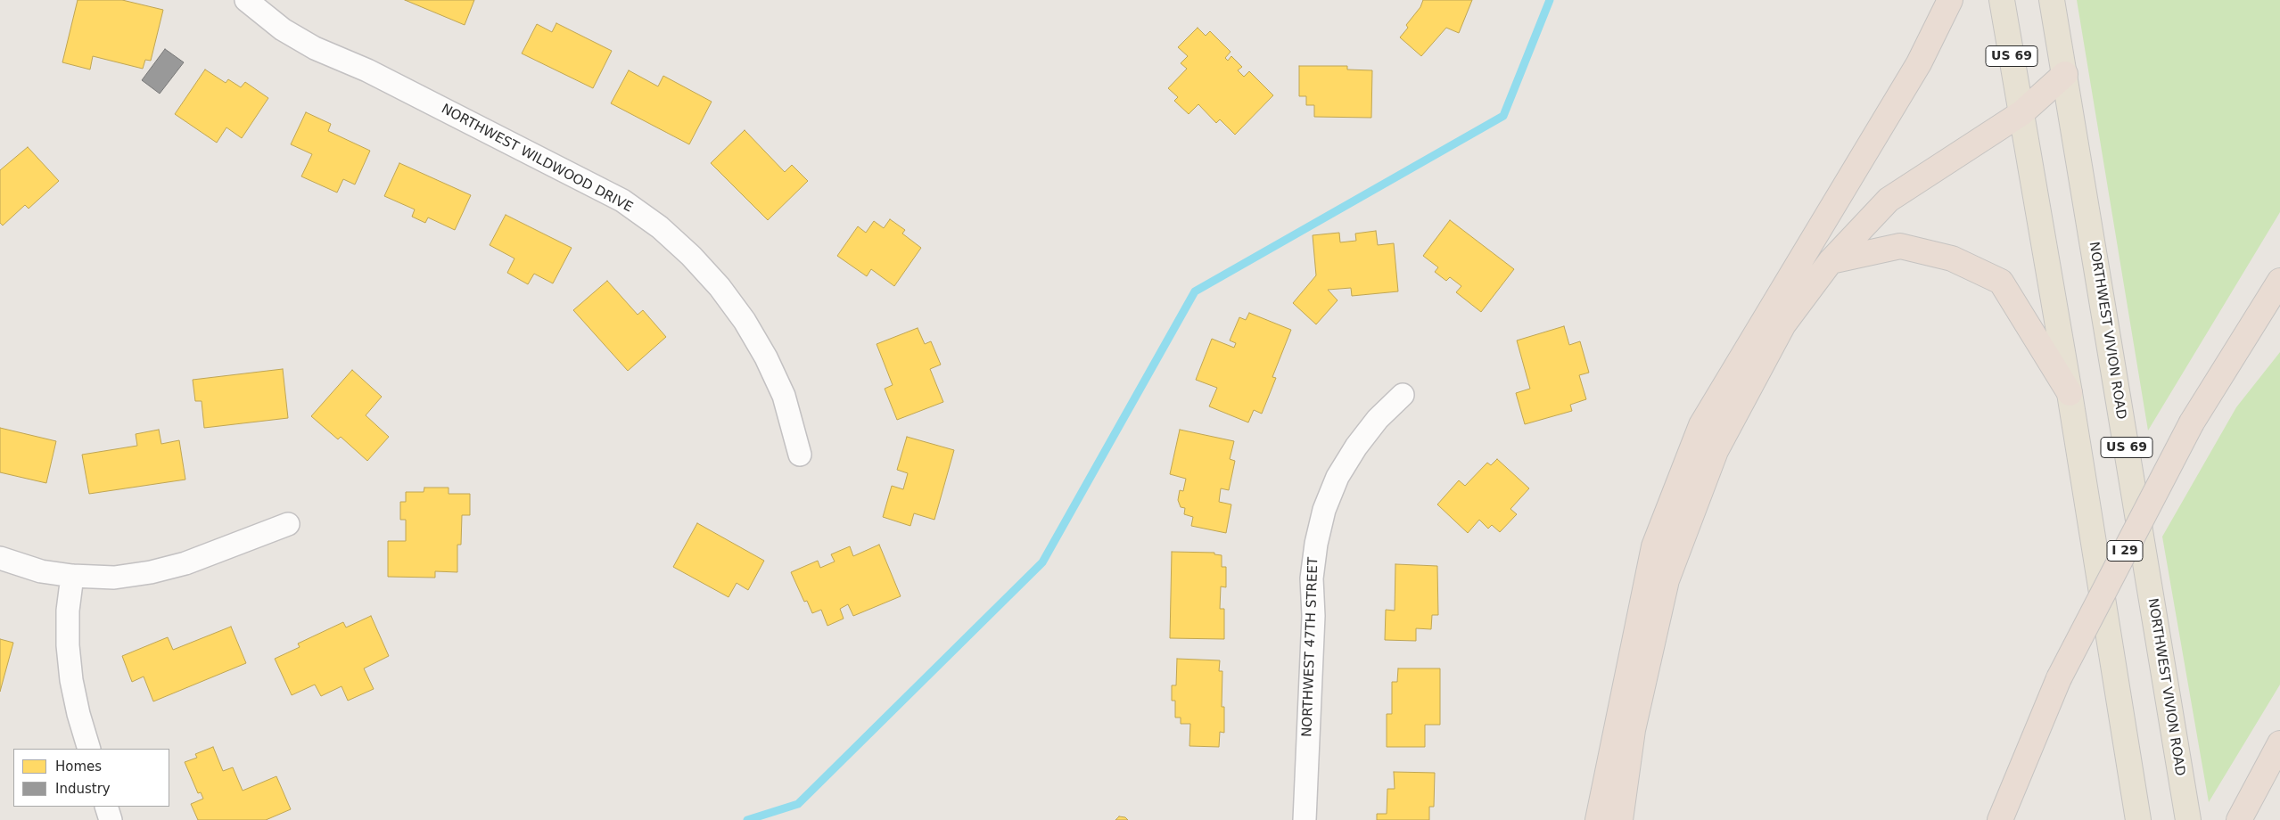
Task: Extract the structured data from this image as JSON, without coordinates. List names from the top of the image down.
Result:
{
  "streets": {
    "highway": ["I 29"],
    "main road": ["US 69", "NORTHWEST VIVION ROAD"],
    "street": ["NORTHWEST WILDWOOD DRIVE", "NORTHWEST 47TH STREET"]
  },
  "legend": ["Homes", "Industry"]
}
